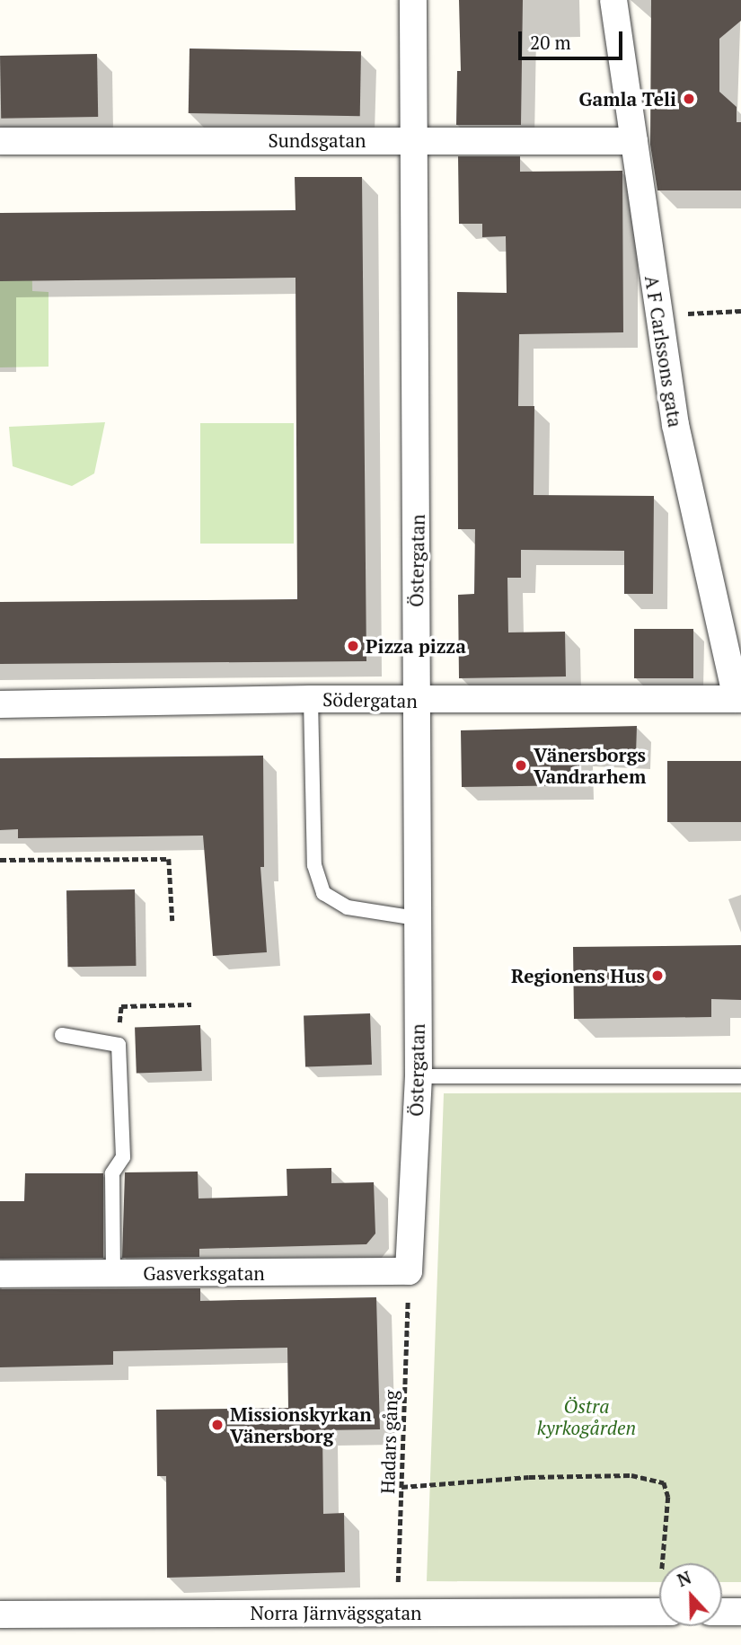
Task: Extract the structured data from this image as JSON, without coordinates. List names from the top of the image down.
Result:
{
  "streets": {
    "street": [
      "Sundsgatan",
      "A F Carlssons gata",
      "Östergatan",
      "Södergatan",
      "Gasverksgatan",
      "Norra Järnvägsgatan"
    ],
    "path": ["Hadars gång"]
  },
  "crossings": [
    ["Sundsgatan", "A F Carlssons gata"],
    ["Sundsgatan", "Östergatan"],
    ["A F Carlssons gata", "Södergatan"],
    ["Östergatan", "Södergatan"],
    ["Östergatan", "Gasverksgatan"],
    ["Östergatan", "Hadars gång"],
    ["Gasverksgatan", "Hadars gång"],
    ["Hadars gång", "Norra Järnvägsgatan"]
  ],
  "parks": ["Östra kyrkogården"],
  "places": [
    "Gamla Teli",
    "Pizza pizza",
    "Vänersborgs Vandrarhem",
    "Regionens Hus",
    "Missionskyrkan Vänersborg"
  ],
  "scale_bar": "20 m",
  "north": "top"
}
